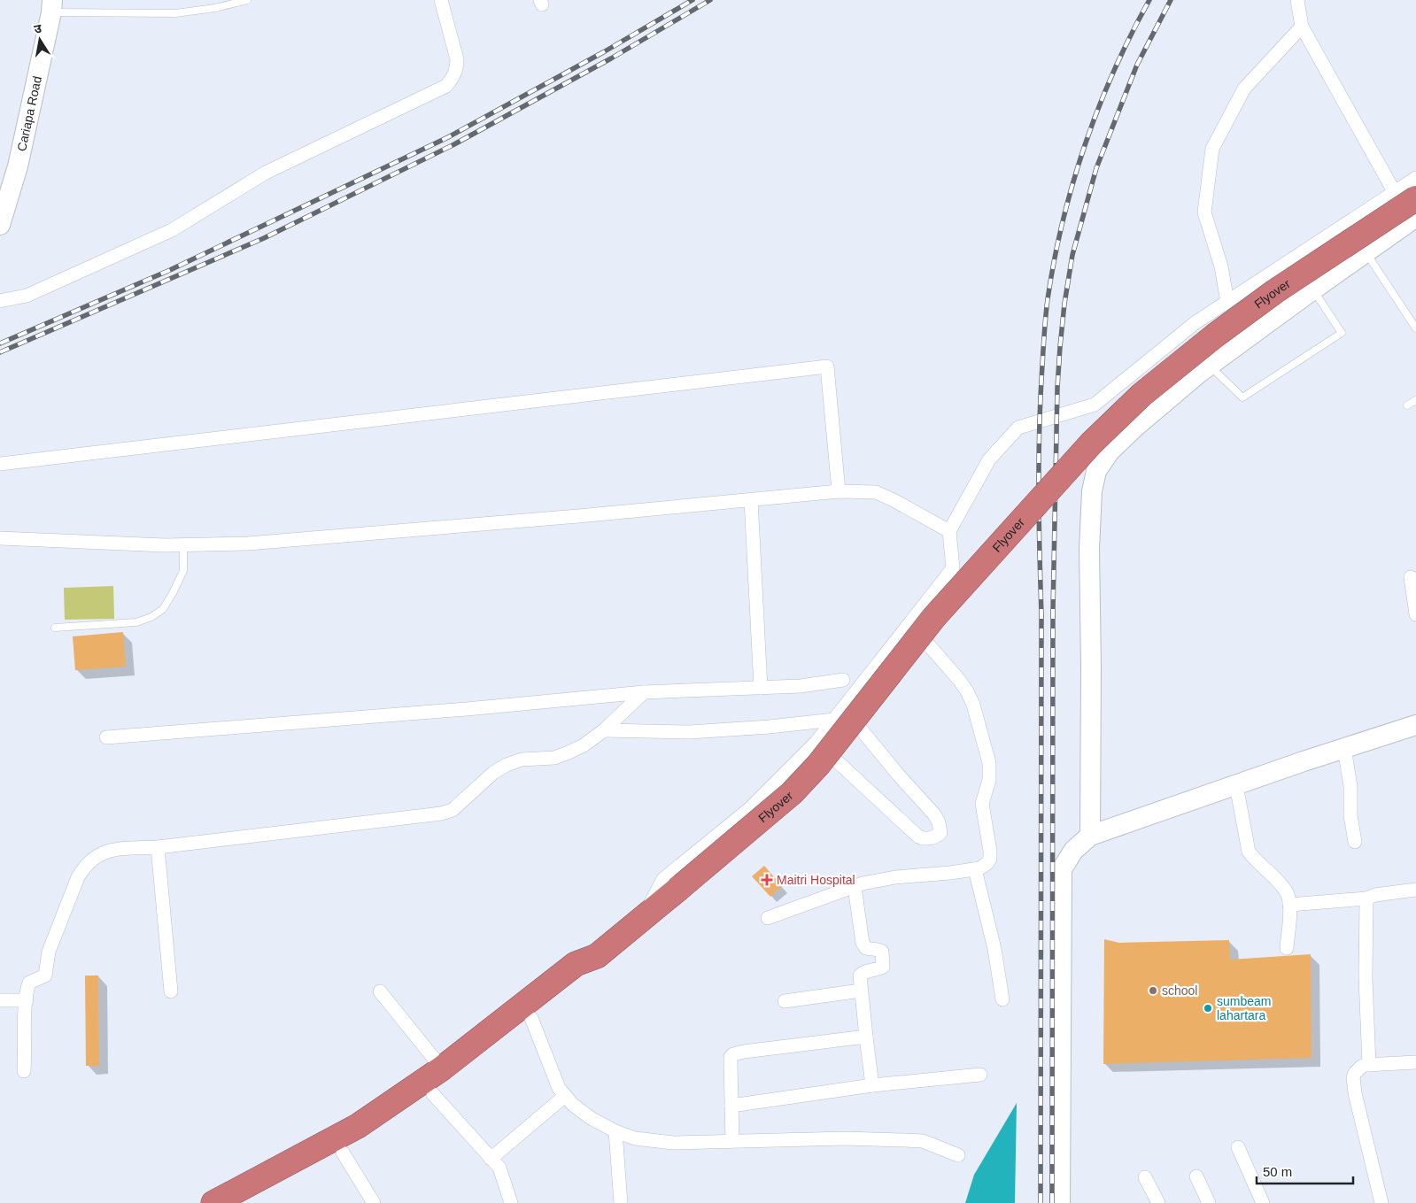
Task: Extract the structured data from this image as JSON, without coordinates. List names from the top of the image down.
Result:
{
  "streets": {
    "highway": ["Flyover"],
    "street": ["Cariapa Road"]
  },
  "places": {
    "health": ["Maitri Hospital"],
    "other": ["school", "sumbeam lahartara"]
  },
  "scale_bar": "50 m",
  "north": "top"
}
